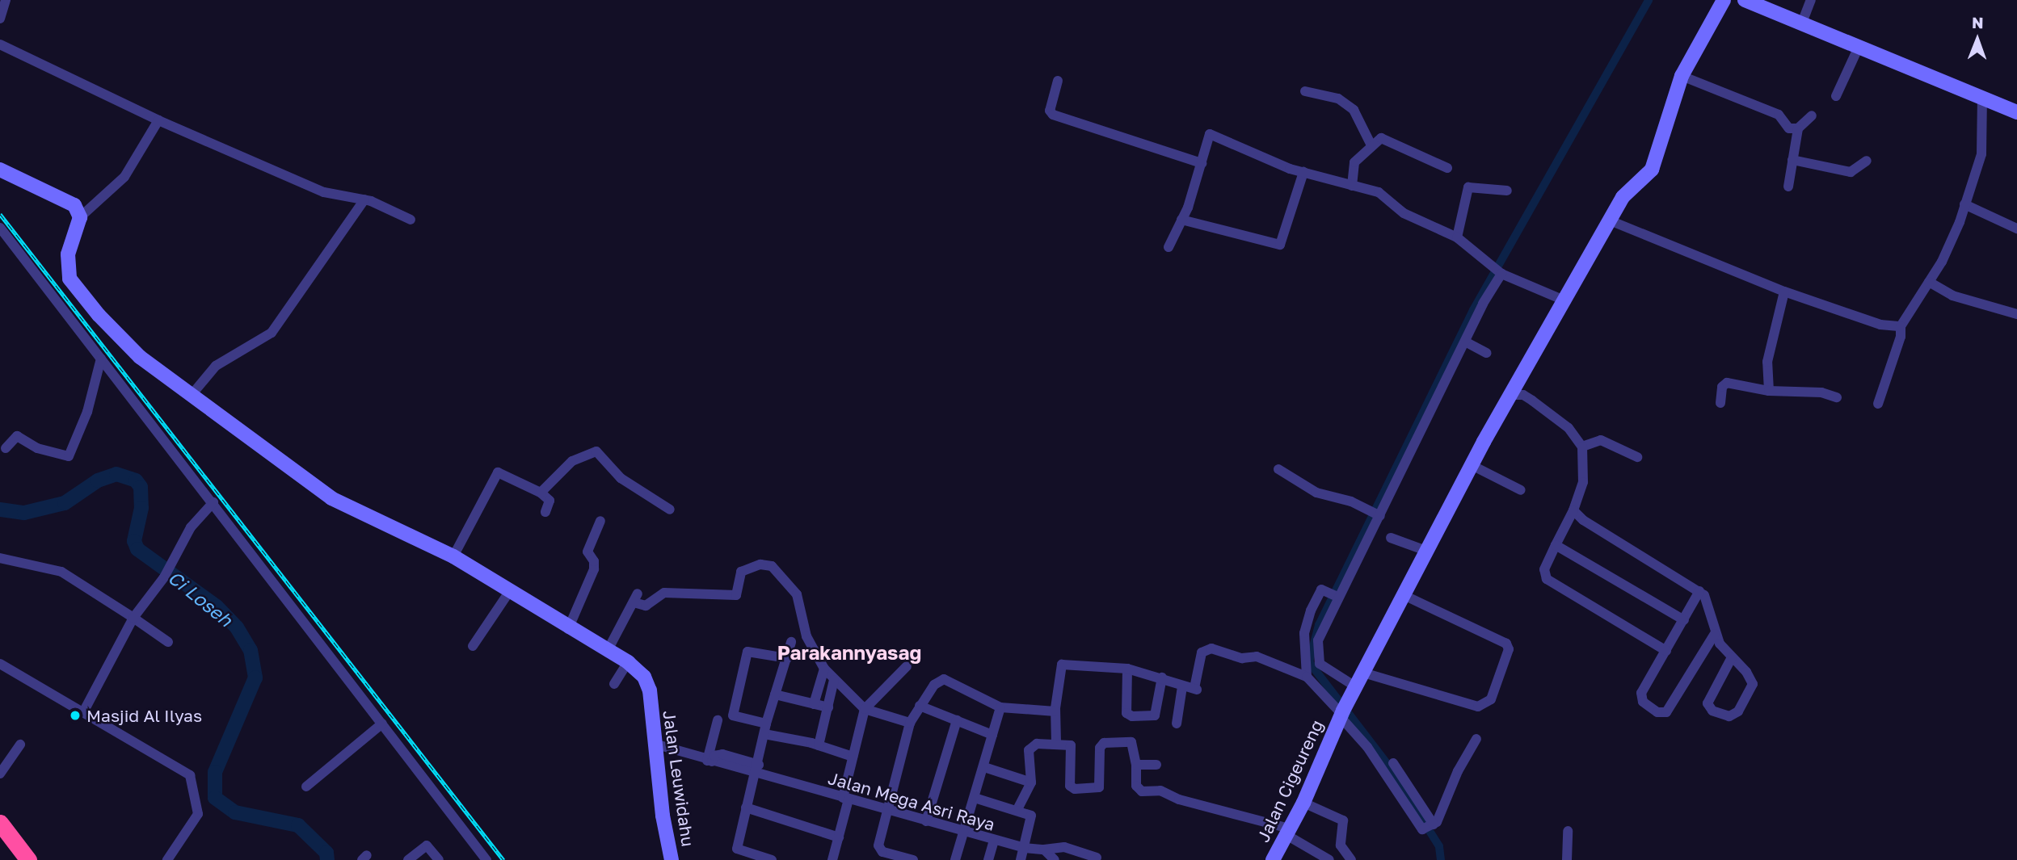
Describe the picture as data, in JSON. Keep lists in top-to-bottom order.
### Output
{
  "streets": {
    "street": ["Jalan Leuwidahu", "Jalan Cigeureng", "Jalan Mega Asri Raya"]
  },
  "crossings": [
    ["Jalan Leuwidahu", "Jalan Mega Asri Raya"]
  ],
  "districts": ["Parakannyasag"],
  "water": ["Ci Loseh"],
  "places": ["Masjid Al Ilyas"],
  "north": "top"
}
